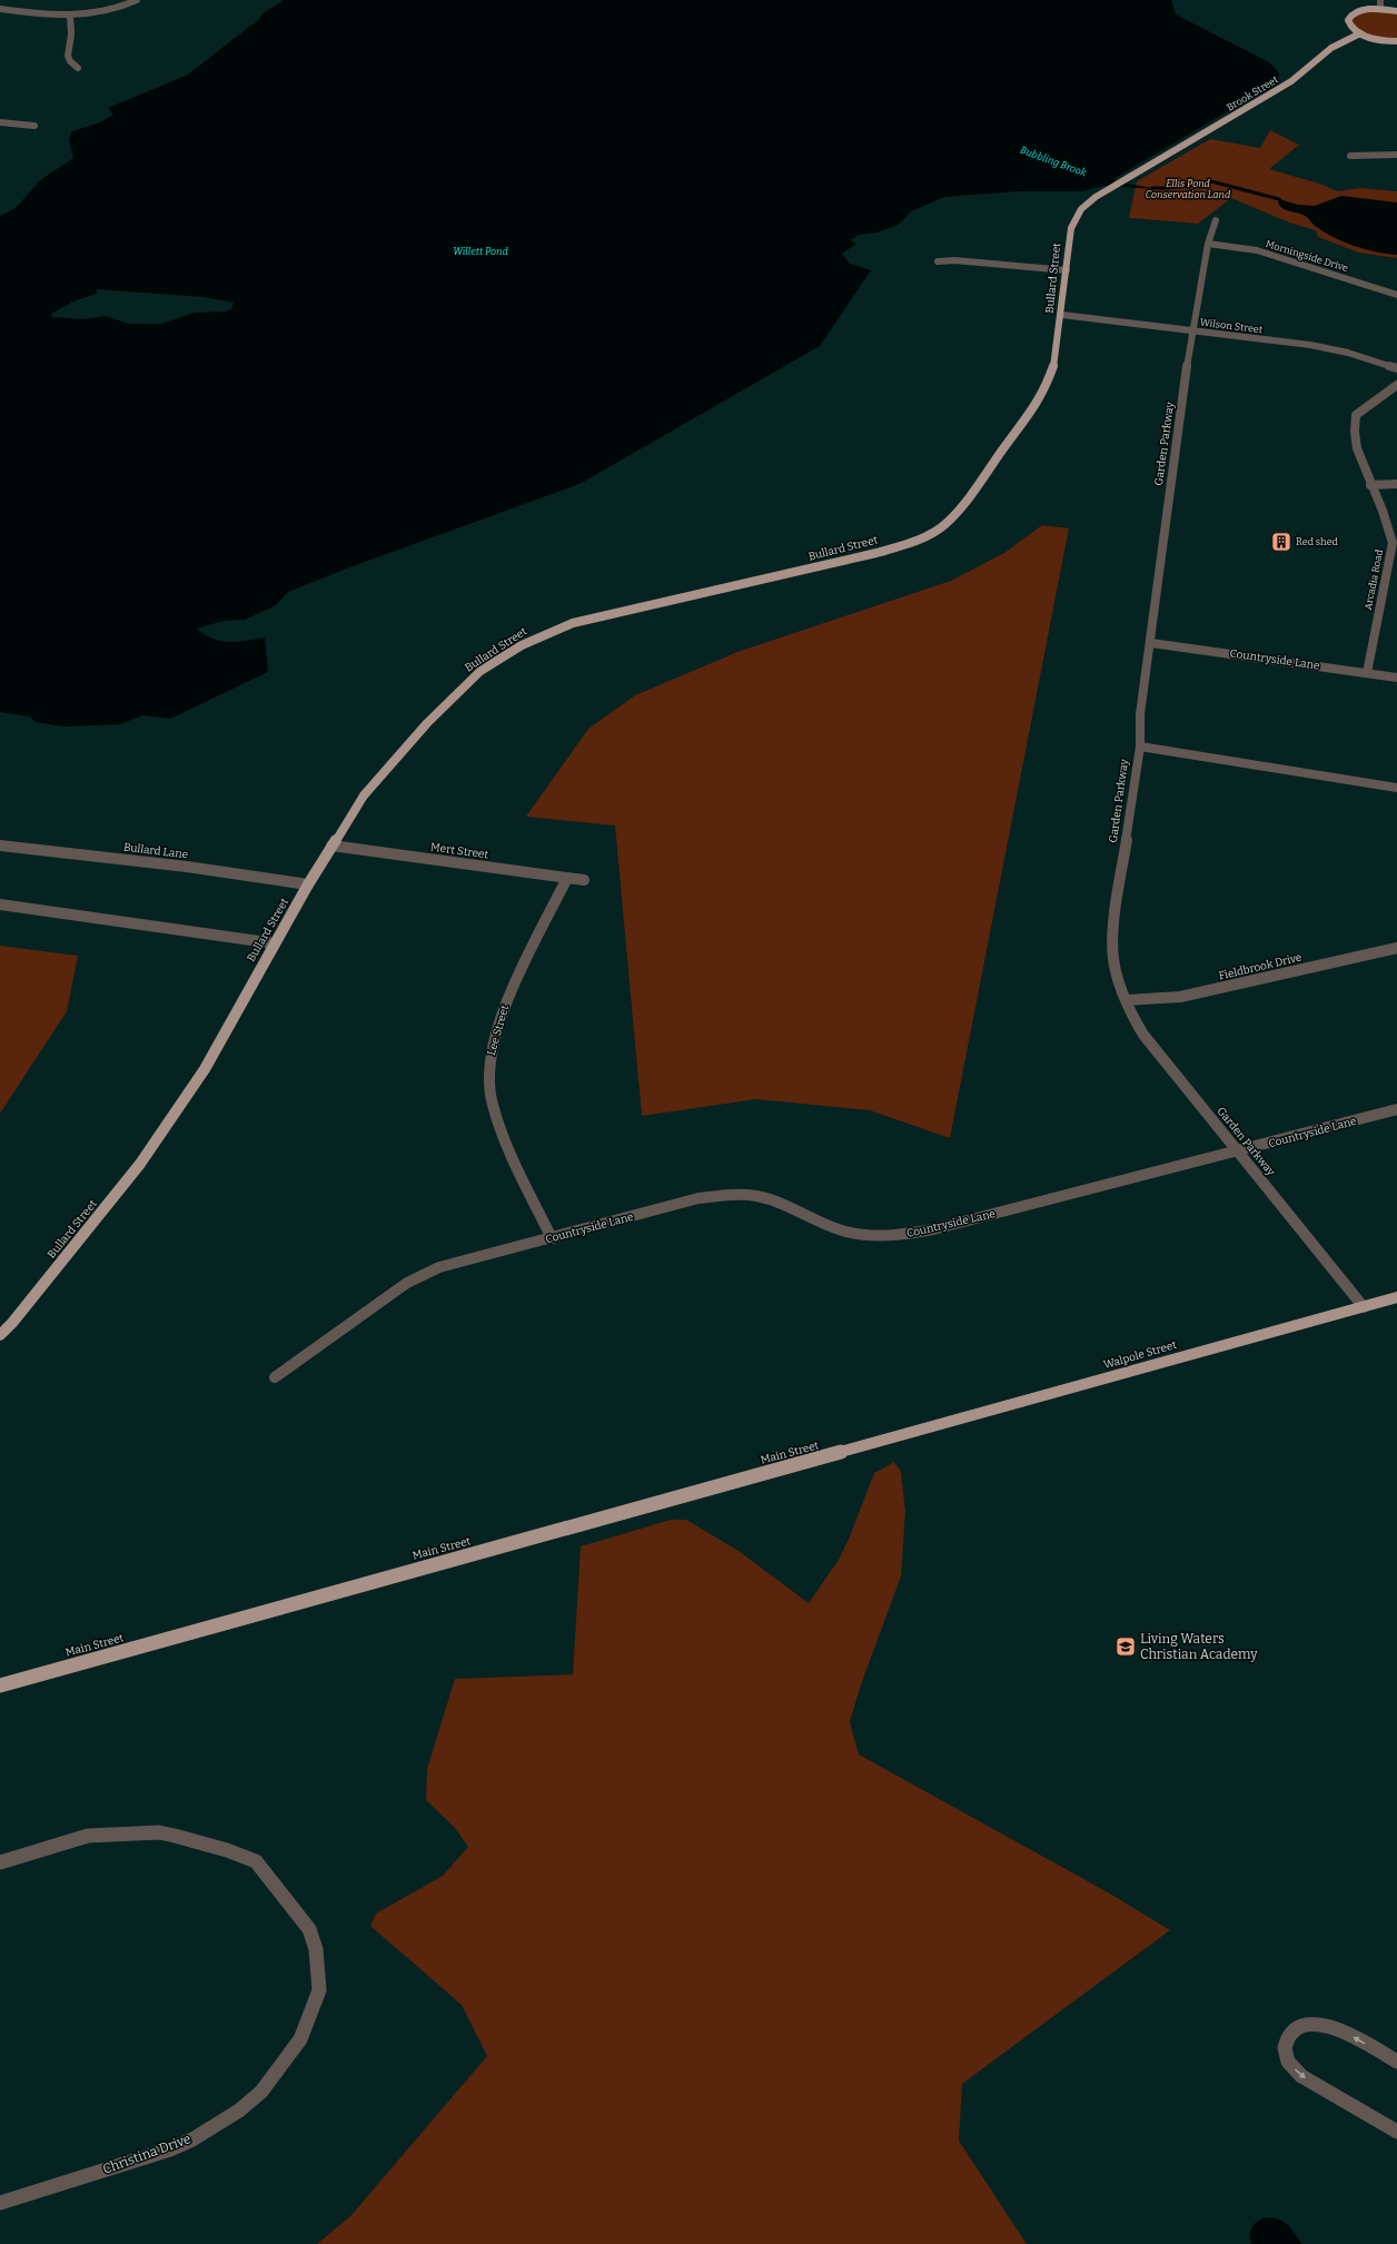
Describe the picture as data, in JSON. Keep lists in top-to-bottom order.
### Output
{
  "streets": {
    "main road": [
      "Brook Street",
      "Bullard Street",
      "Walpole Street",
      "Main Street"
    ],
    "street": [
      "Morningside Drive",
      "Wilson Street",
      "Garden Parkway",
      "Arcadia Road",
      "Countryside Lane",
      "Bullard Lane",
      "Mert Street",
      "Fieldbrook Drive",
      "Lee Street",
      "Christina Drive"
    ]
  },
  "crossings": [
    ["Brook Street", "Bullard Street"],
    ["Morningside Drive", "Garden Parkway"],
    ["Bullard Street", "Wilson Street"],
    ["Bullard Street", "Bullard Lane"],
    ["Bullard Street", "Mert Street"],
    ["Wilson Street", "Garden Parkway"],
    ["Garden Parkway", "Countryside Lane"],
    ["Garden Parkway", "Fieldbrook Drive"],
    ["Garden Parkway", "Walpole Street"],
    ["Arcadia Road", "Countryside Lane"],
    ["Countryside Lane", "Lee Street"],
    ["Mert Street", "Lee Street"],
    ["Walpole Street", "Main Street"]
  ],
  "water": ["Bubbling Brook", "Willett Pond"],
  "parks": ["Ellis Pond Conservation Land"],
  "places": {
    "building": ["Red shed"],
    "school or university": ["Living Waters Christian Academy"]
  }
}
